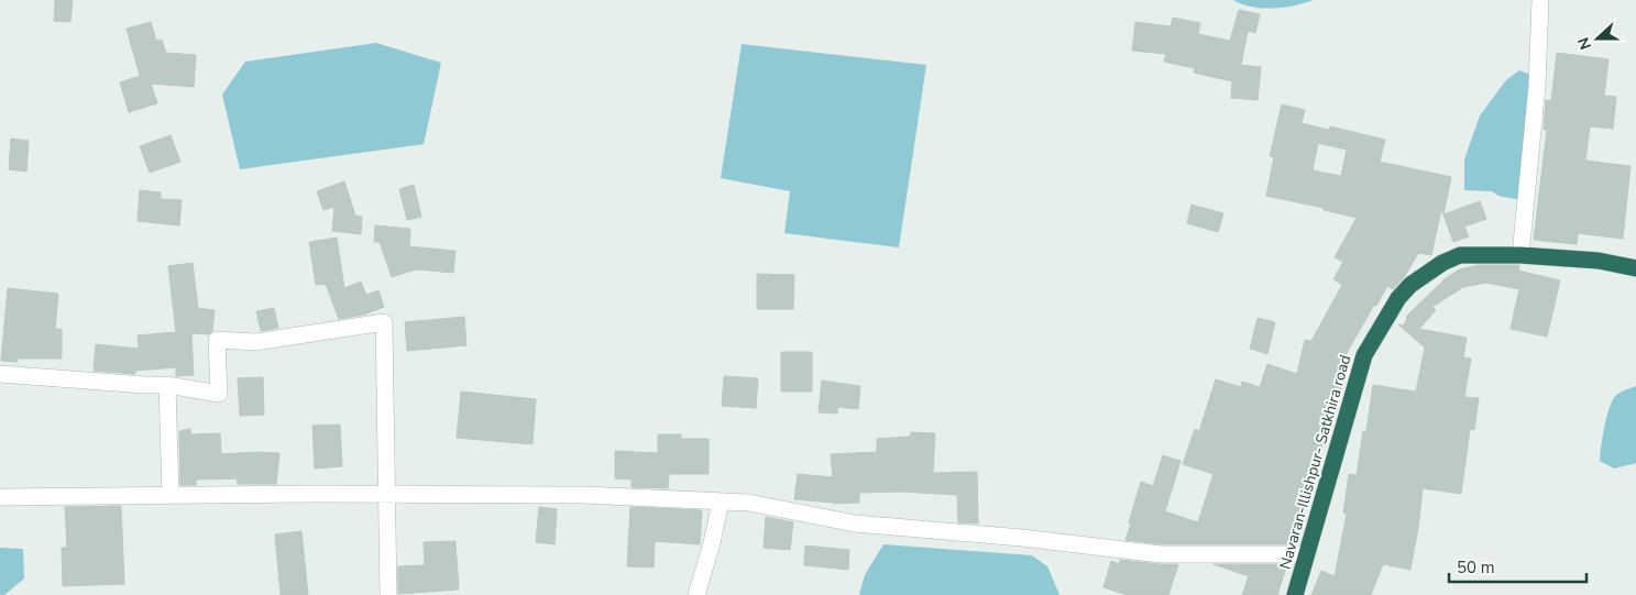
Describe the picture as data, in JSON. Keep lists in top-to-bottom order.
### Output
{
  "streets": {
    "highway": ["Navaran-Illishpur- Satkhira road"]
  },
  "scale_bar": "50 m",
  "north": "left"
}
